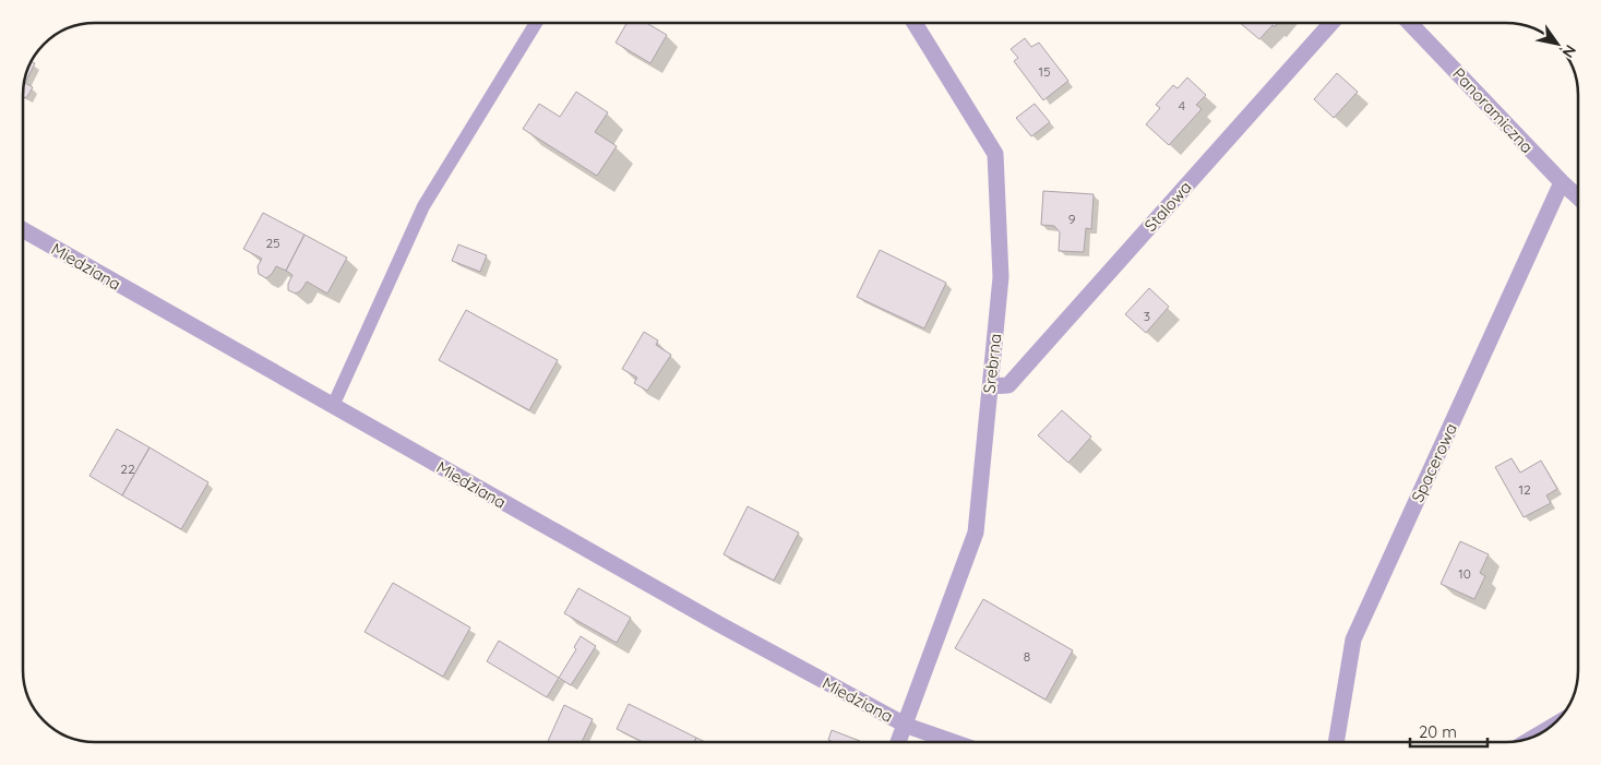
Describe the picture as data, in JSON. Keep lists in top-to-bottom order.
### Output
{
  "streets": {
    "street": [
      "Panoramiczna",
      "Stalowa",
      "Miedziana",
      "Srebrna",
      "Spacerowa"
    ]
  },
  "crossings": [
    ["Panoramiczna", "Spacerowa"],
    ["Stalowa", "Srebrna"],
    ["Miedziana", "Srebrna"]
  ],
  "house_numbers": [
    "15",
    "4",
    "9",
    "25",
    "3",
    "22",
    "12",
    "10",
    "8"
  ],
  "scale_bar": "20 m",
  "north": "bottom right"
}
